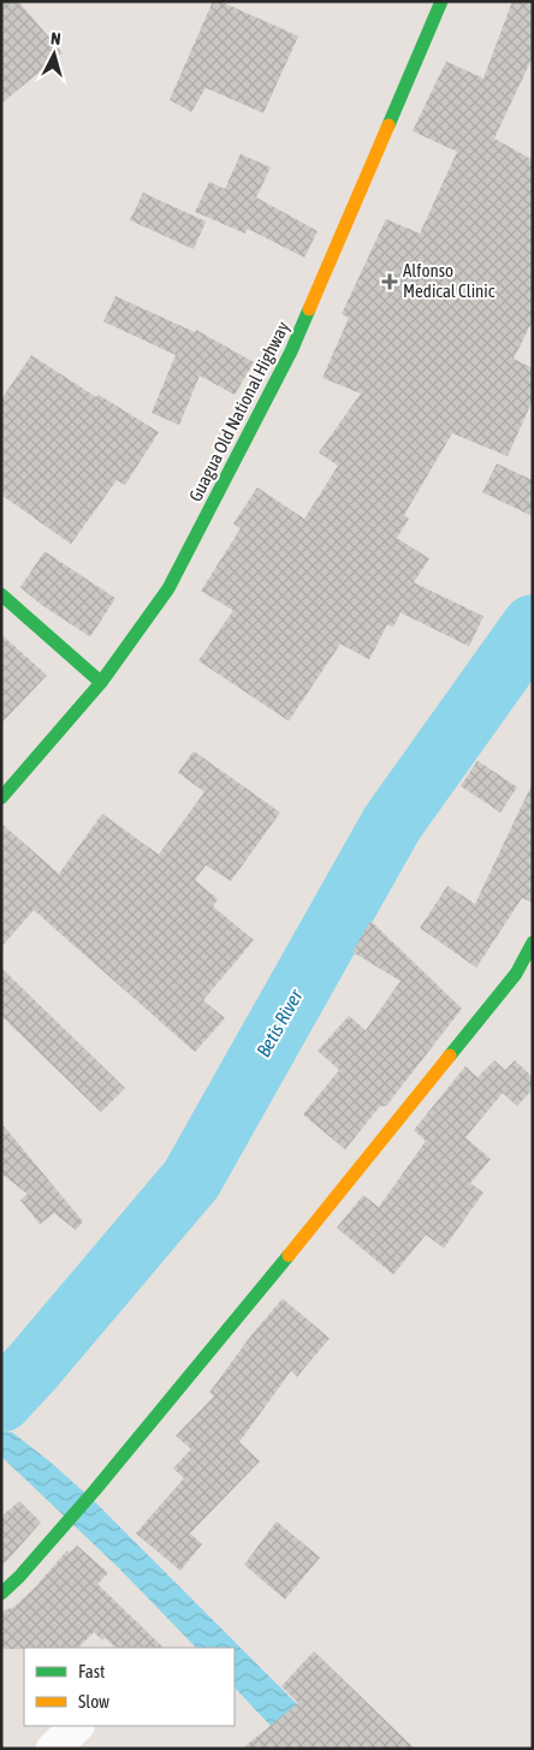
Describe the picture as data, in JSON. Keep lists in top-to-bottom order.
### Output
{
  "streets": {
    "street": ["Guagua Old National Highway"]
  },
  "water": ["Betis River"],
  "places": {
    "health": ["Alfonso Medical Clinic"]
  },
  "legend": ["Fast", "Slow"],
  "north": "top"
}
